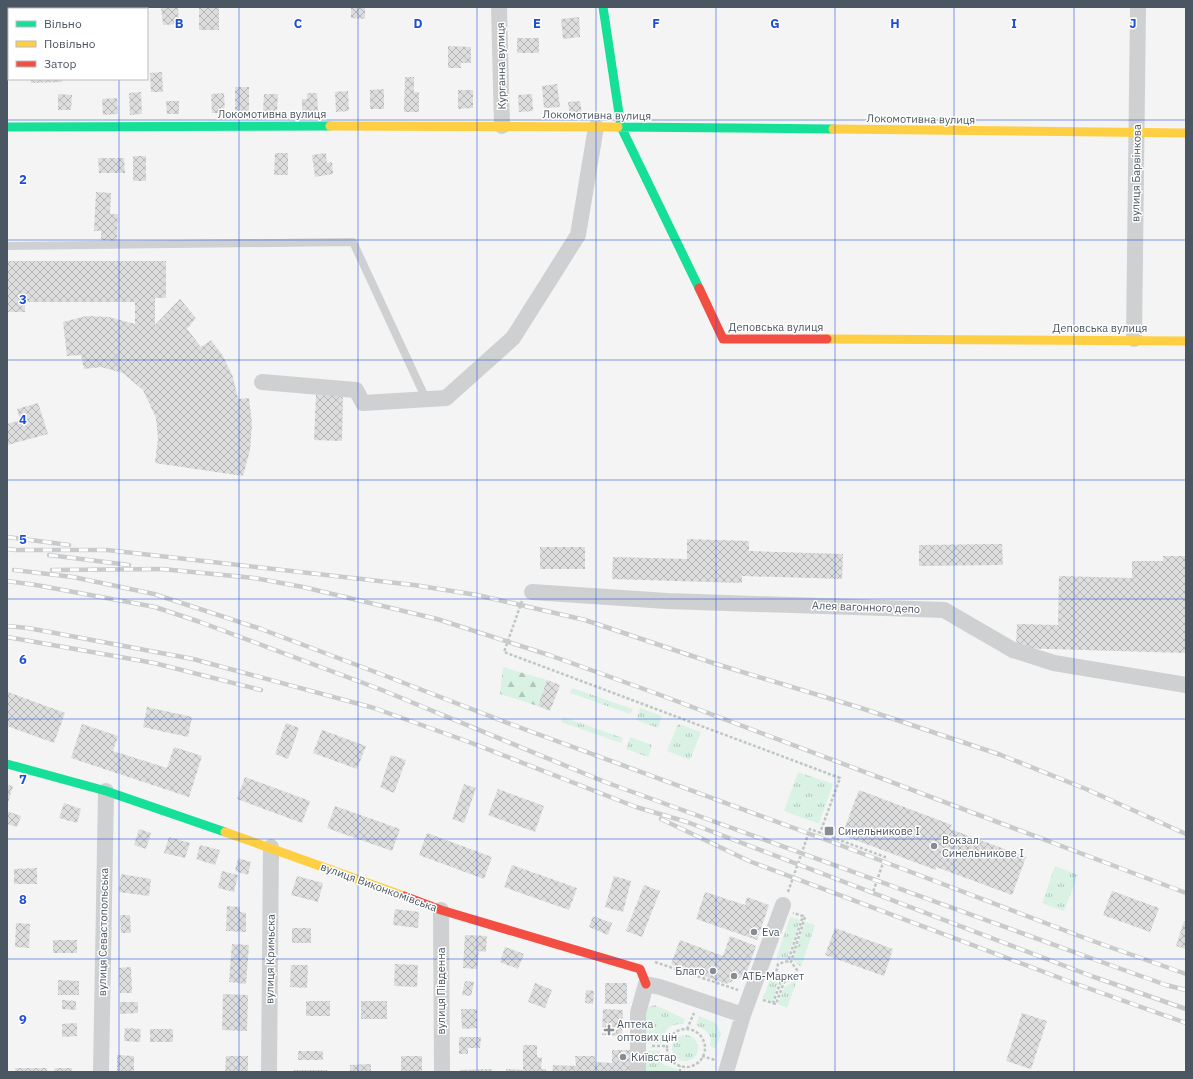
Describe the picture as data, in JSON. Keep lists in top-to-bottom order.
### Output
{
  "streets": {
    "street": [
      "Курганна вулиця",
      "Локомотивна вулиця",
      "вулиця Барвінкова",
      "Деповська вулиця",
      "Алея вагонного депо",
      "вулиця Виконкомівська",
      "вулиця Севастопольська",
      "вулиця Кримьска",
      "вулиця Південна"
    ]
  },
  "crossings": [
    ["Курганна вулиця", "Локомотивна вулиця"],
    ["Локомотивна вулиця", "вулиця Барвінкова"],
    ["Локомотивна вулиця", "Деповська вулиця"],
    ["вулиця Барвінкова", "Деповська вулиця"],
    ["вулиця Виконкомівська", "вулиця Севастопольська"],
    ["вулиця Виконкомівська", "вулиця Кримьска"],
    ["вулиця Виконкомівська", "вулиця Південна"]
  ],
  "places": {
    "transit": ["Синельникове І"],
    "other": [
      "Вокзал Синельникове І",
      "Eva",
      "Благо",
      "АТБ-Маркет",
      "Київстар"
    ],
    "health": ["Аптека оптових цін"]
  },
  "legend": ["Вільно", "Повільно", "Затор"],
  "grid": {
    "columns": [
      "B",
      "C",
      "D",
      "E",
      "F",
      "G",
      "H",
      "I",
      "J"
    ],
    "rows": [
      "2",
      "3",
      "4",
      "5",
      "6",
      "7",
      "8",
      "9"
    ]
  }
}
